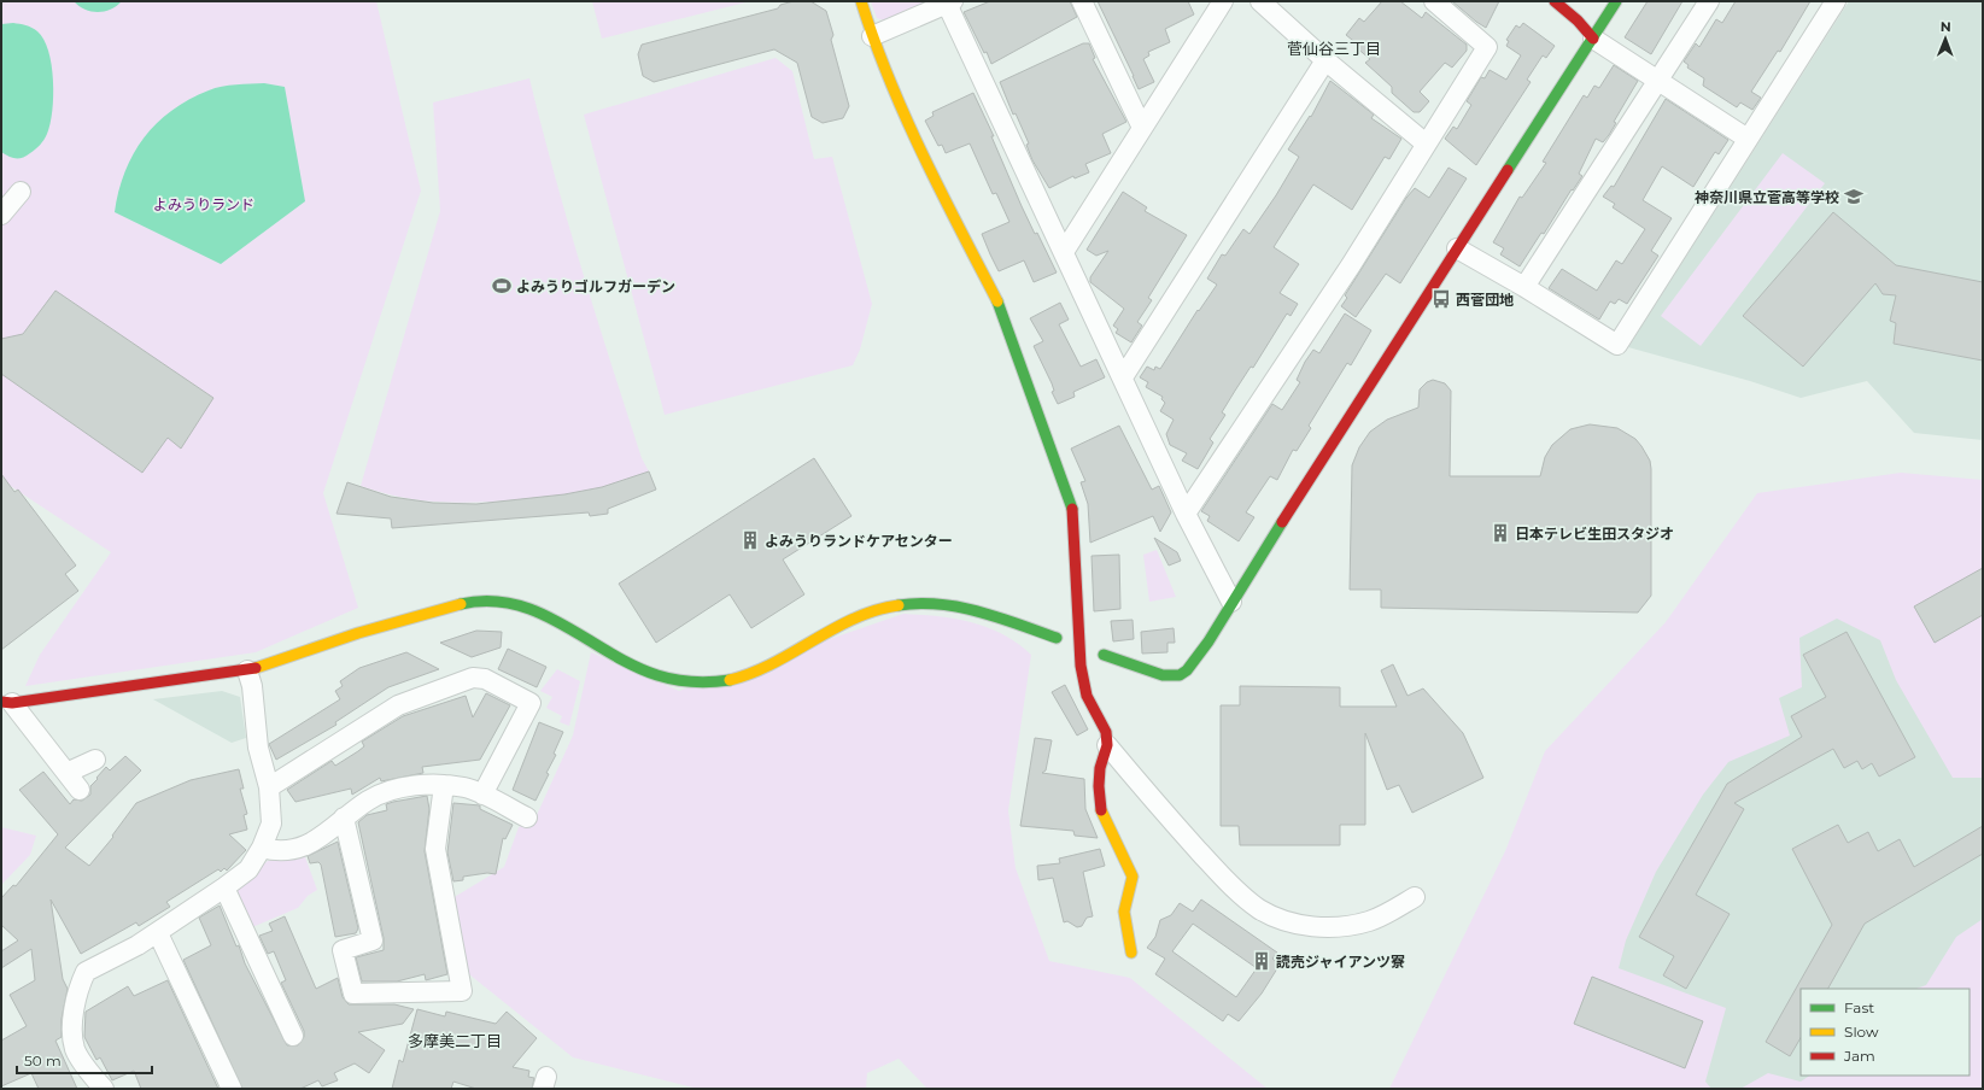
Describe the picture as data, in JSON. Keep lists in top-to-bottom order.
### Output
{
  "districts": ["菅仙谷三丁目", "多摩美二丁目"],
  "parks": ["よみうりランド"],
  "places": {
    "school or university": ["神奈川県立菅高等学校"],
    "sports": ["よみうりゴルフガーデン"],
    "bus stop": ["西菅団地"],
    "building": ["日本テレビ生田スタジオ", "よみうりランドケアセンター", "読売ジャイアンツ寮"]
  },
  "legend": ["Fast", "Slow", "Jam"],
  "scale_bar": "50 m",
  "north": "top"
}
